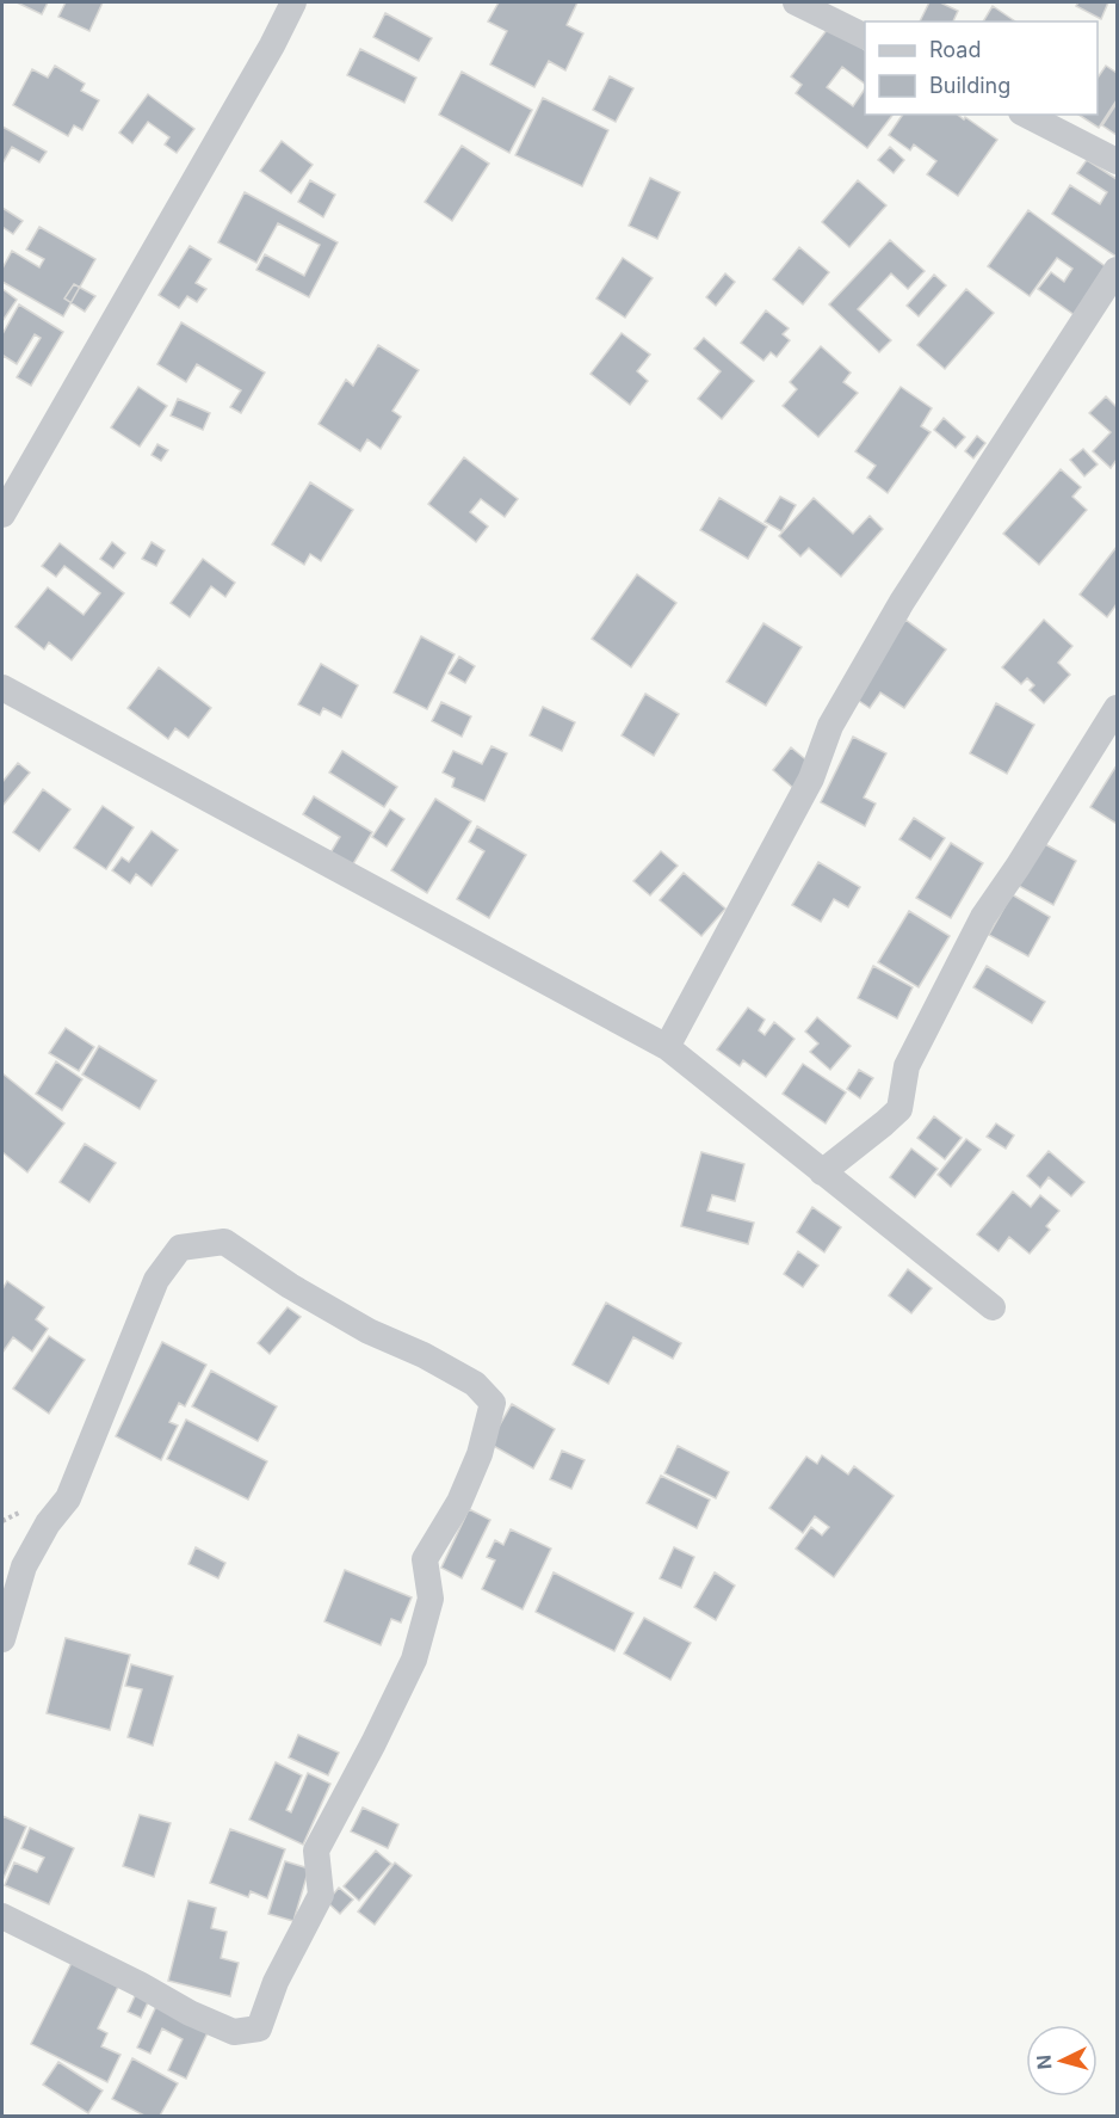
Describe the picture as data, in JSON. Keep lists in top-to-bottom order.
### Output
{
  "legend": ["Road", "Building"],
  "north": "left"
}
